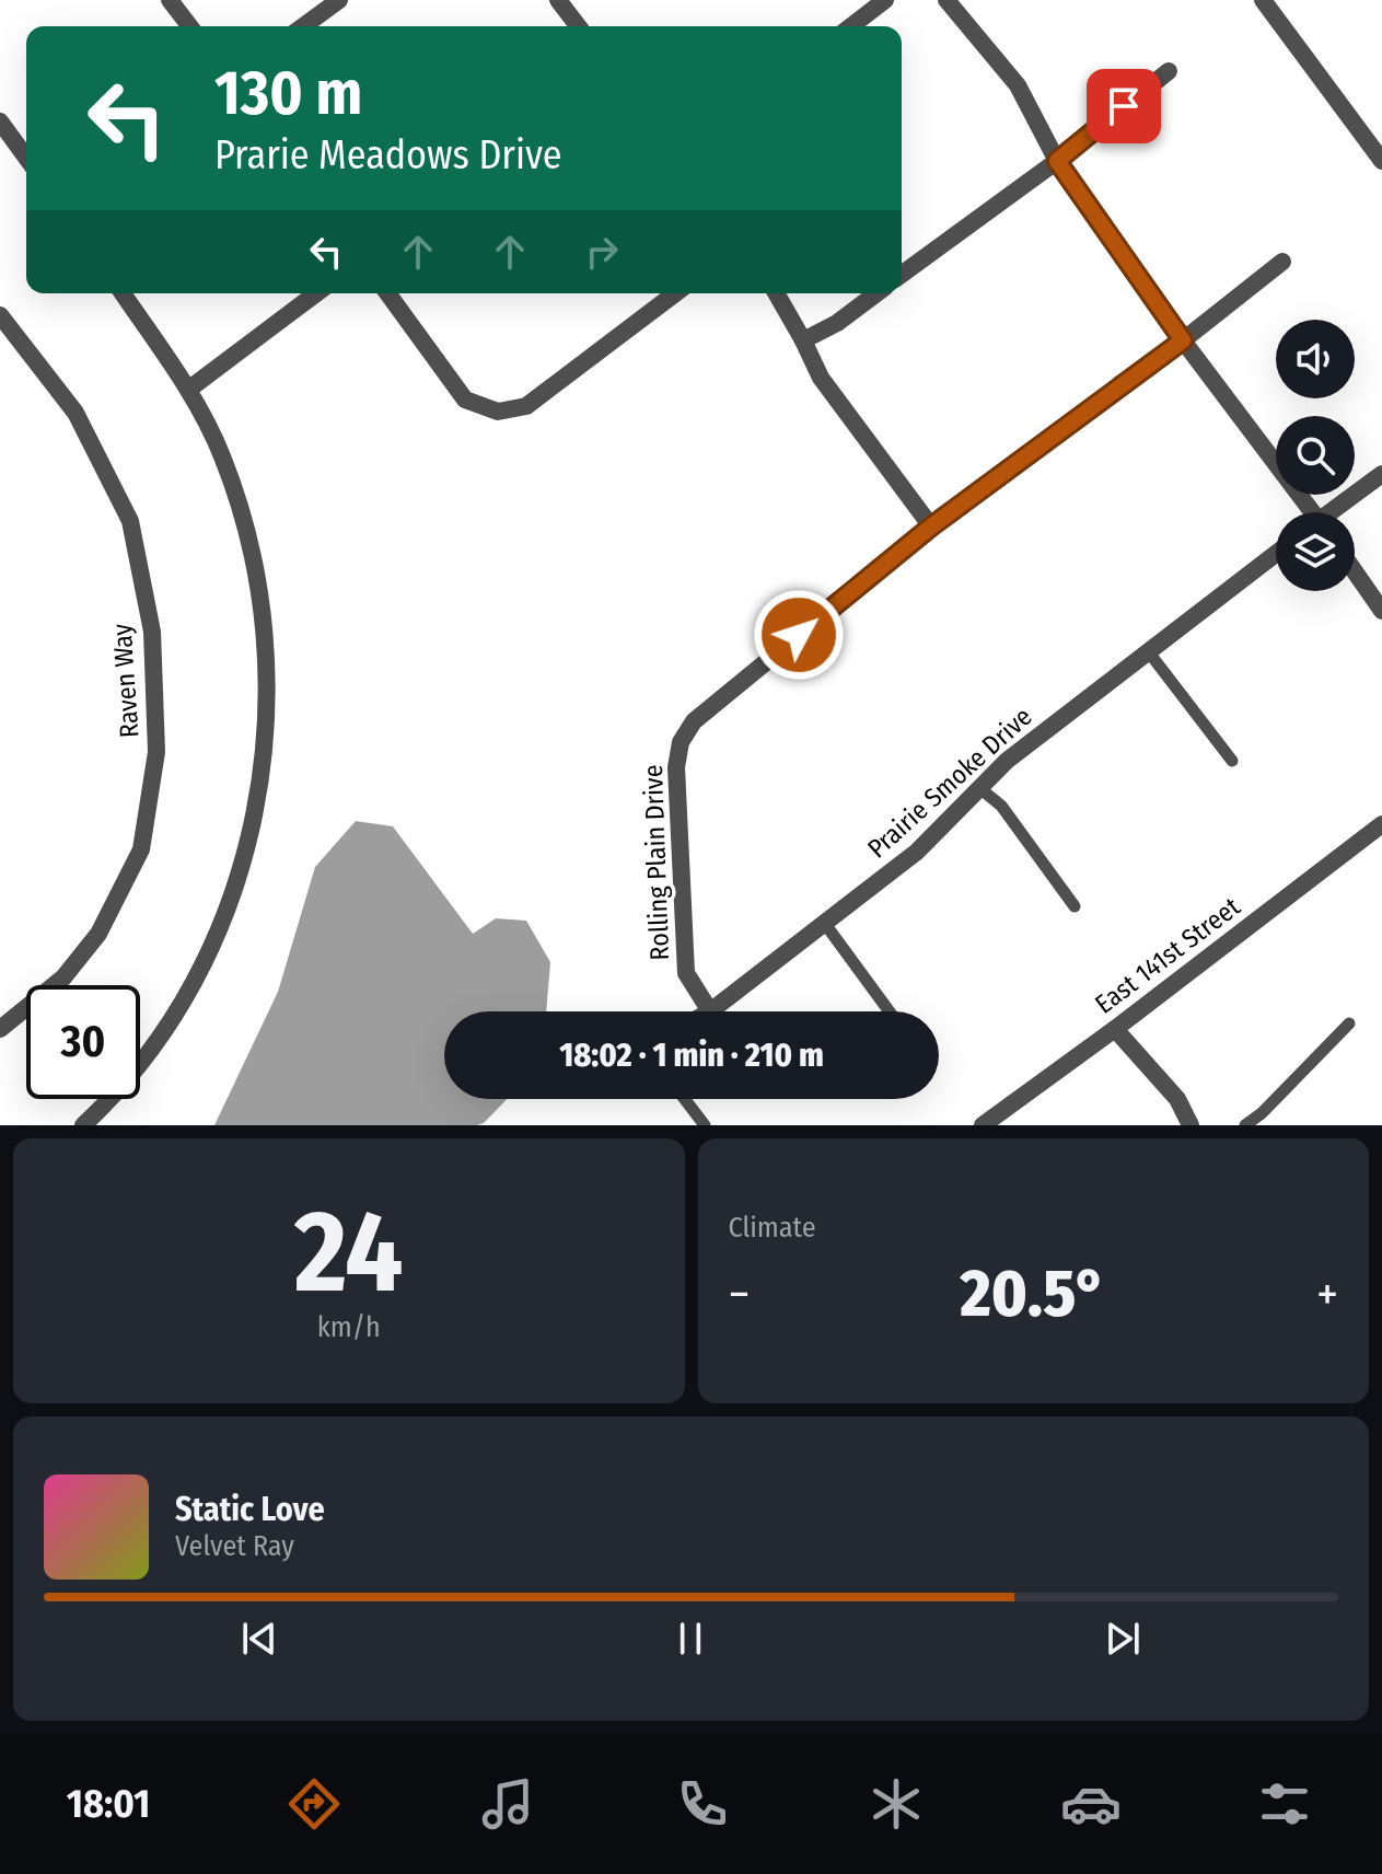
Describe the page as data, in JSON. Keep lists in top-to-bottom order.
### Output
{
  "streets": {
    "street": [
      "Raven Way",
      "Prairie Smoke Drive",
      "Rolling Plain Drive",
      "East 141st Street"
    ]
  },
  "crossings": [
    ["Prairie Smoke Drive", "Rolling Plain Drive"]
  ],
  "page": {
    "turn": ["130 m", "Prarie Meadows Drive"],
    "limit": "30",
    "trip": "18:02 · 1 min · 210 m",
    "tile": [
      ["24", "km/h"],
      "Climate"
    ],
    "heat": ["−", "20.5°", "+"],
    "song": ["Static Love", "Velvet Ray"],
    "tabs": "18:01"
  }
}
